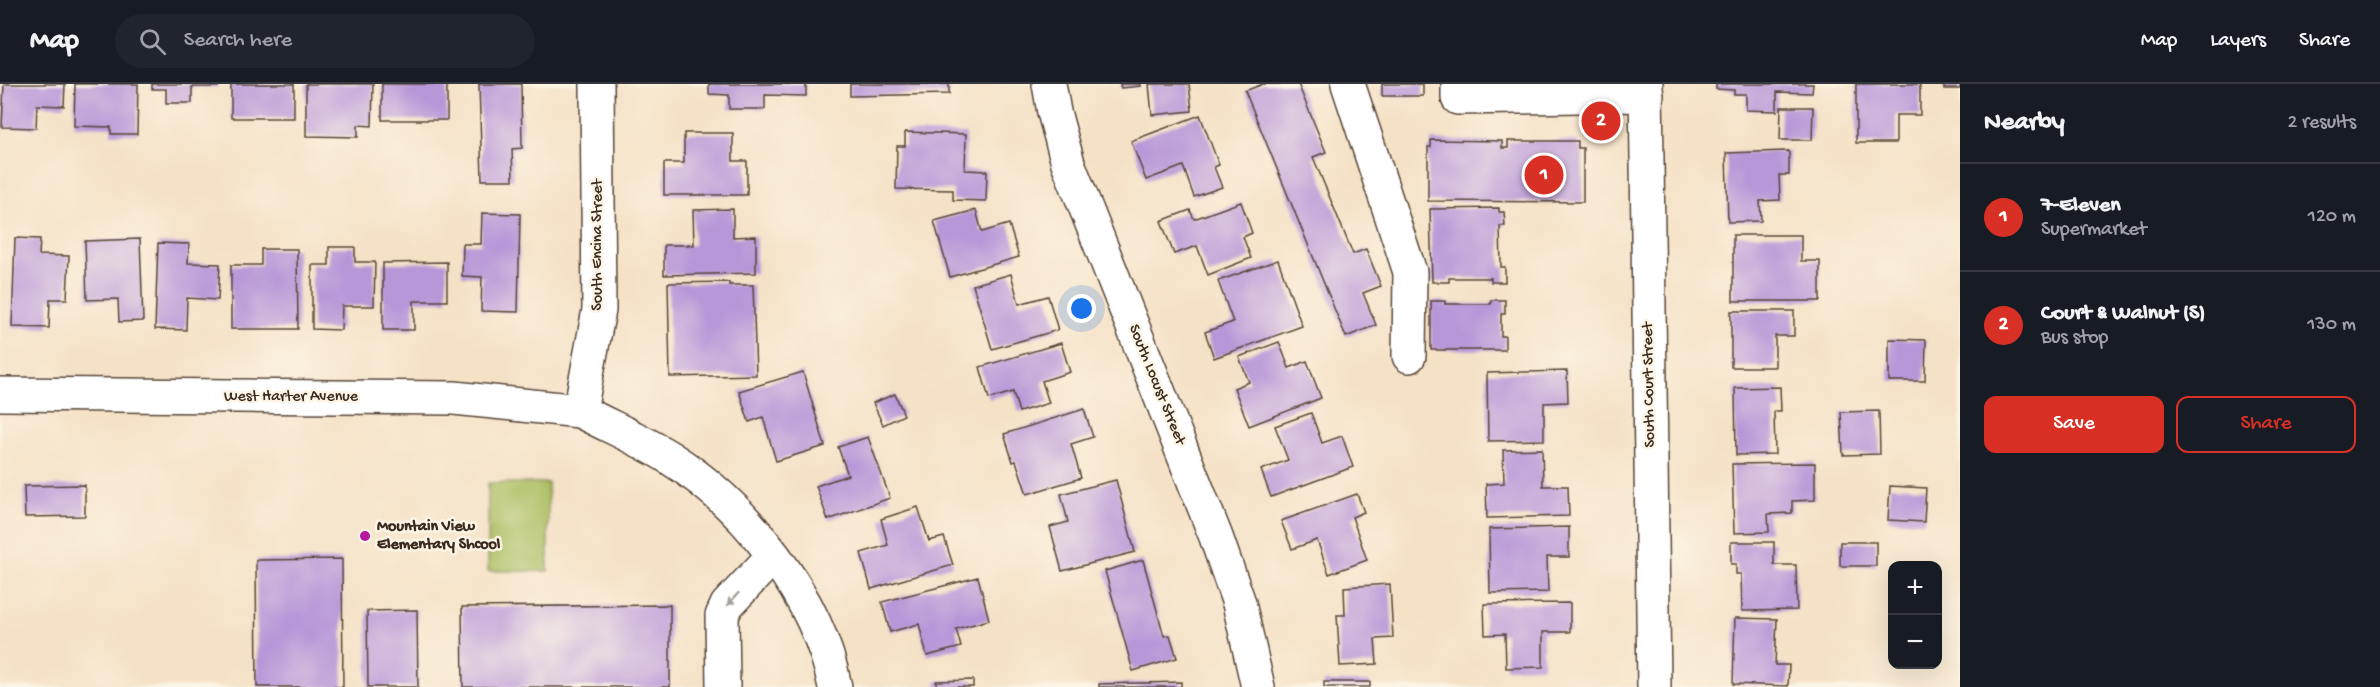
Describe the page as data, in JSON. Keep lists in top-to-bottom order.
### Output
{
  "streets": {
    "street": [
      "South Encina Street",
      "South Locust Street",
      "South Court Street",
      "West Harter Avenue"
    ]
  },
  "crossings": [
    ["South Encina Street", "West Harter Avenue"]
  ],
  "places": ["Mountain View Elementary Shcool"],
  "page": {
    "header": "Map",
    "search": "Search here",
    "nav": ["Map", "Layers", "Share"],
    "heading": ["Nearby", "2 results"],
    "pins": ["2", "1"],
    "list": [
      {
        "mark": "1",
        "name": "7-Eleven",
        "note": "Supermarket",
        "value": "120 m"
      },
      {
        "mark": "2",
        "name": "Court & Walnut (S)",
        "note": "Bus stop",
        "value": "130 m"
      }
    ],
    "buttons": ["Save", "Share"],
    "map_buttons": ["+", "−"]
  }
}
